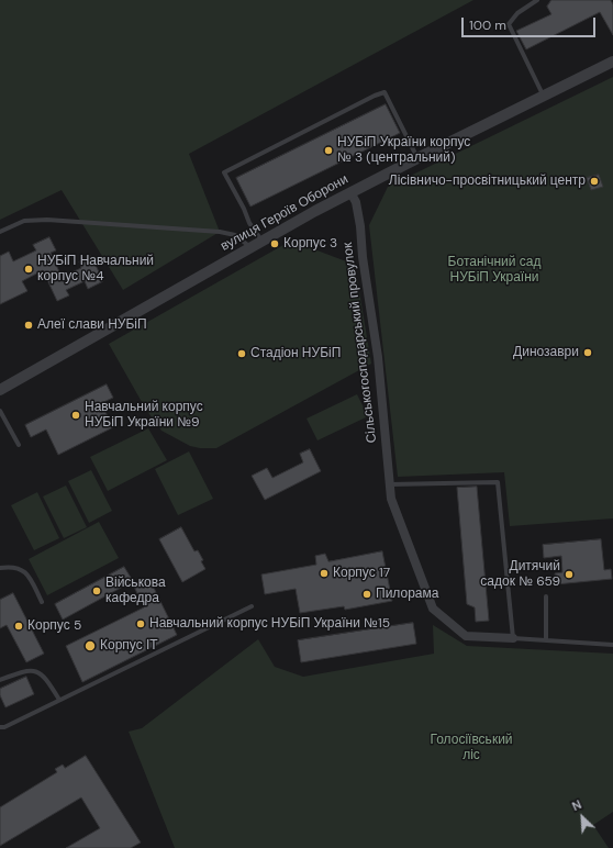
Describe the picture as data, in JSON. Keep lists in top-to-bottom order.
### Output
{
  "streets": {
    "street": ["вулиця Героїв Оборони", "Сільськогосподарський провулок"]
  },
  "crossings": [
    ["вулиця Героїв Оборони", "Сільськогосподарський провулок"]
  ],
  "parks": ["Ботанічний сад НУБіП України", "Голосіївський ліс"],
  "places": [
    "НУБіП України корпус № 3 (центральний)",
    "Лісівничо-просвітницький центр",
    "Корпус 3",
    "НУБіП Навчальний корпус №4",
    "Алеї слави НУБіП",
    "Динозаври",
    "Стадіон НУБіП",
    "Навчальний корпус НУБіП України №9",
    "Корпус 17",
    "Дитячий садок № 659",
    "Військова кафедра",
    "Пилорама",
    "Навчальний корпус НУБіП України №15",
    "Корпус 5",
    "Корпус ІТ"
  ],
  "scale_bar": "100 m",
  "north": "top left"
}
